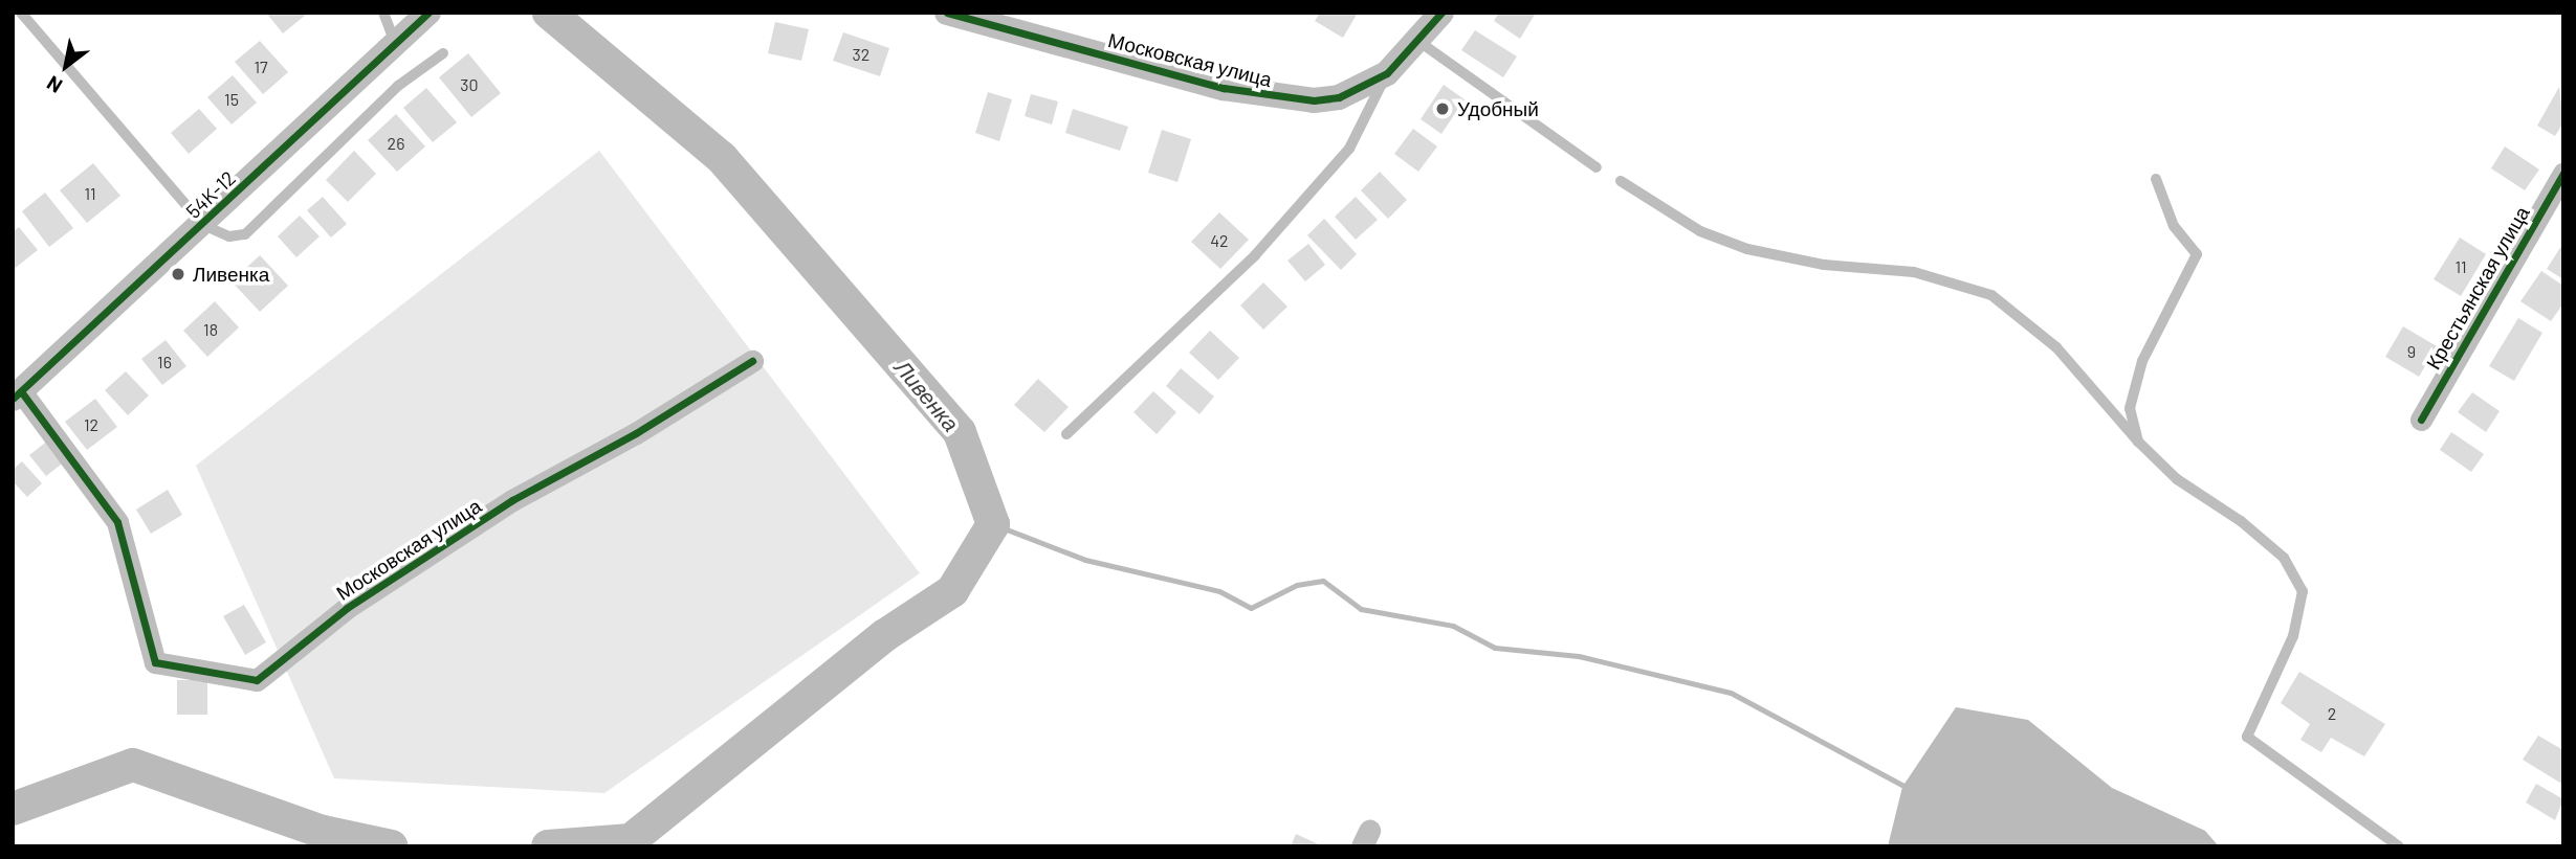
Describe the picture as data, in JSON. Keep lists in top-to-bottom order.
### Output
{
  "streets": {
    "street": ["Московская улица", "54K-12", "Крестьянская улица"]
  },
  "crossings": [
    ["Московская улица", "54K-12"]
  ],
  "water": ["Ливенка"],
  "places": ["Удобный", "Ливенка"],
  "house_numbers": [
    "32",
    "17",
    "30",
    "15",
    "26",
    "11",
    "42",
    "11",
    "18",
    "9",
    "16",
    "12",
    "2"
  ],
  "north": "bottom left"
}
